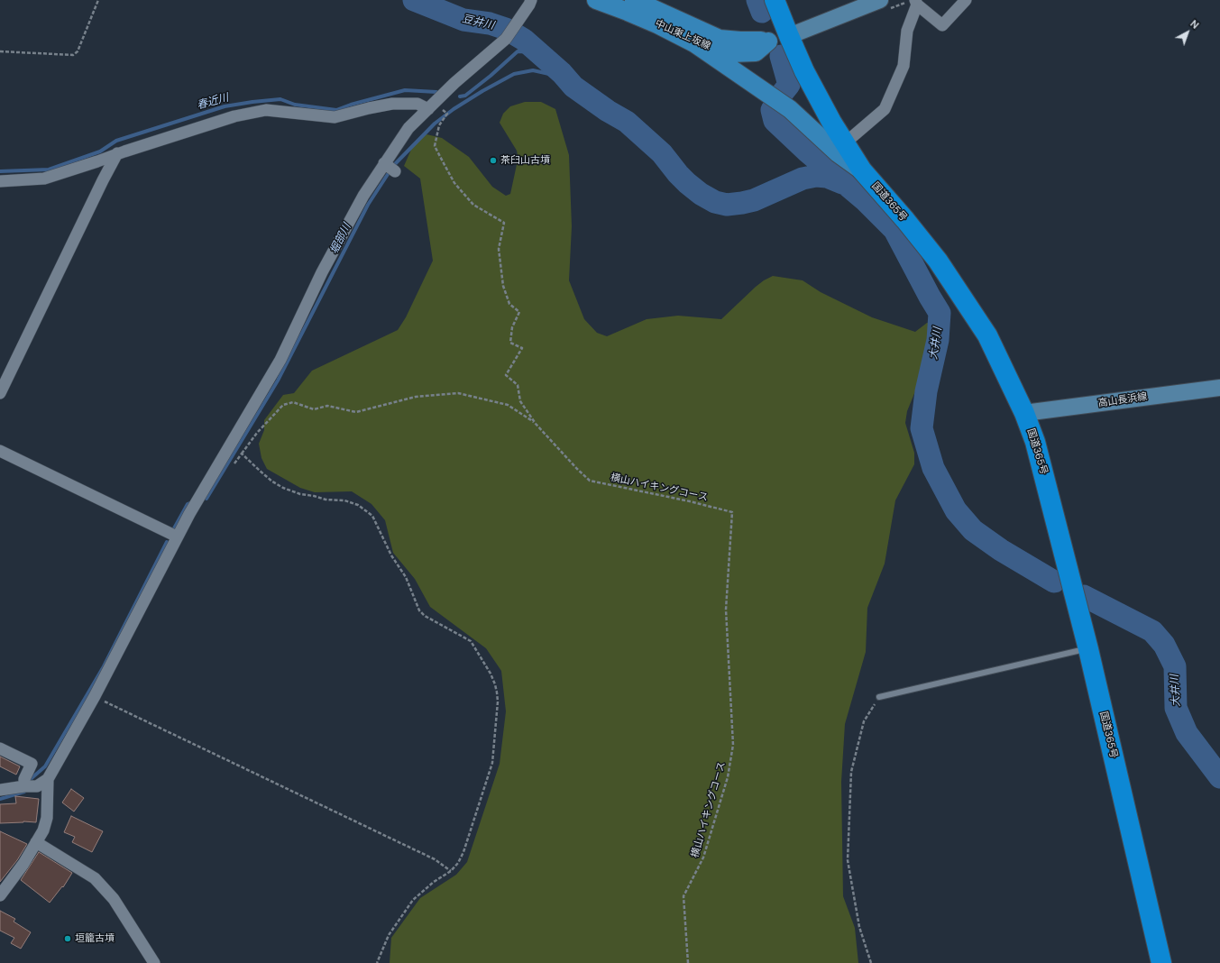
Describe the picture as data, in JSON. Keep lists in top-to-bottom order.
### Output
{
  "streets": {
    "highway": ["国道365号"],
    "main road": ["中山東上坂線", "高山長浜線"],
    "path": ["横山ハイキングコース"]
  },
  "crossings": [
    ["中山東上坂線", "国道365号"],
    ["国道365号", "高山長浜線"]
  ],
  "water": [
    "豆井川",
    "春近川",
    "堀部川",
    "大井川"
  ],
  "places": ["茶臼山古墳", "垣籠古墳"],
  "north": "top right"
}
